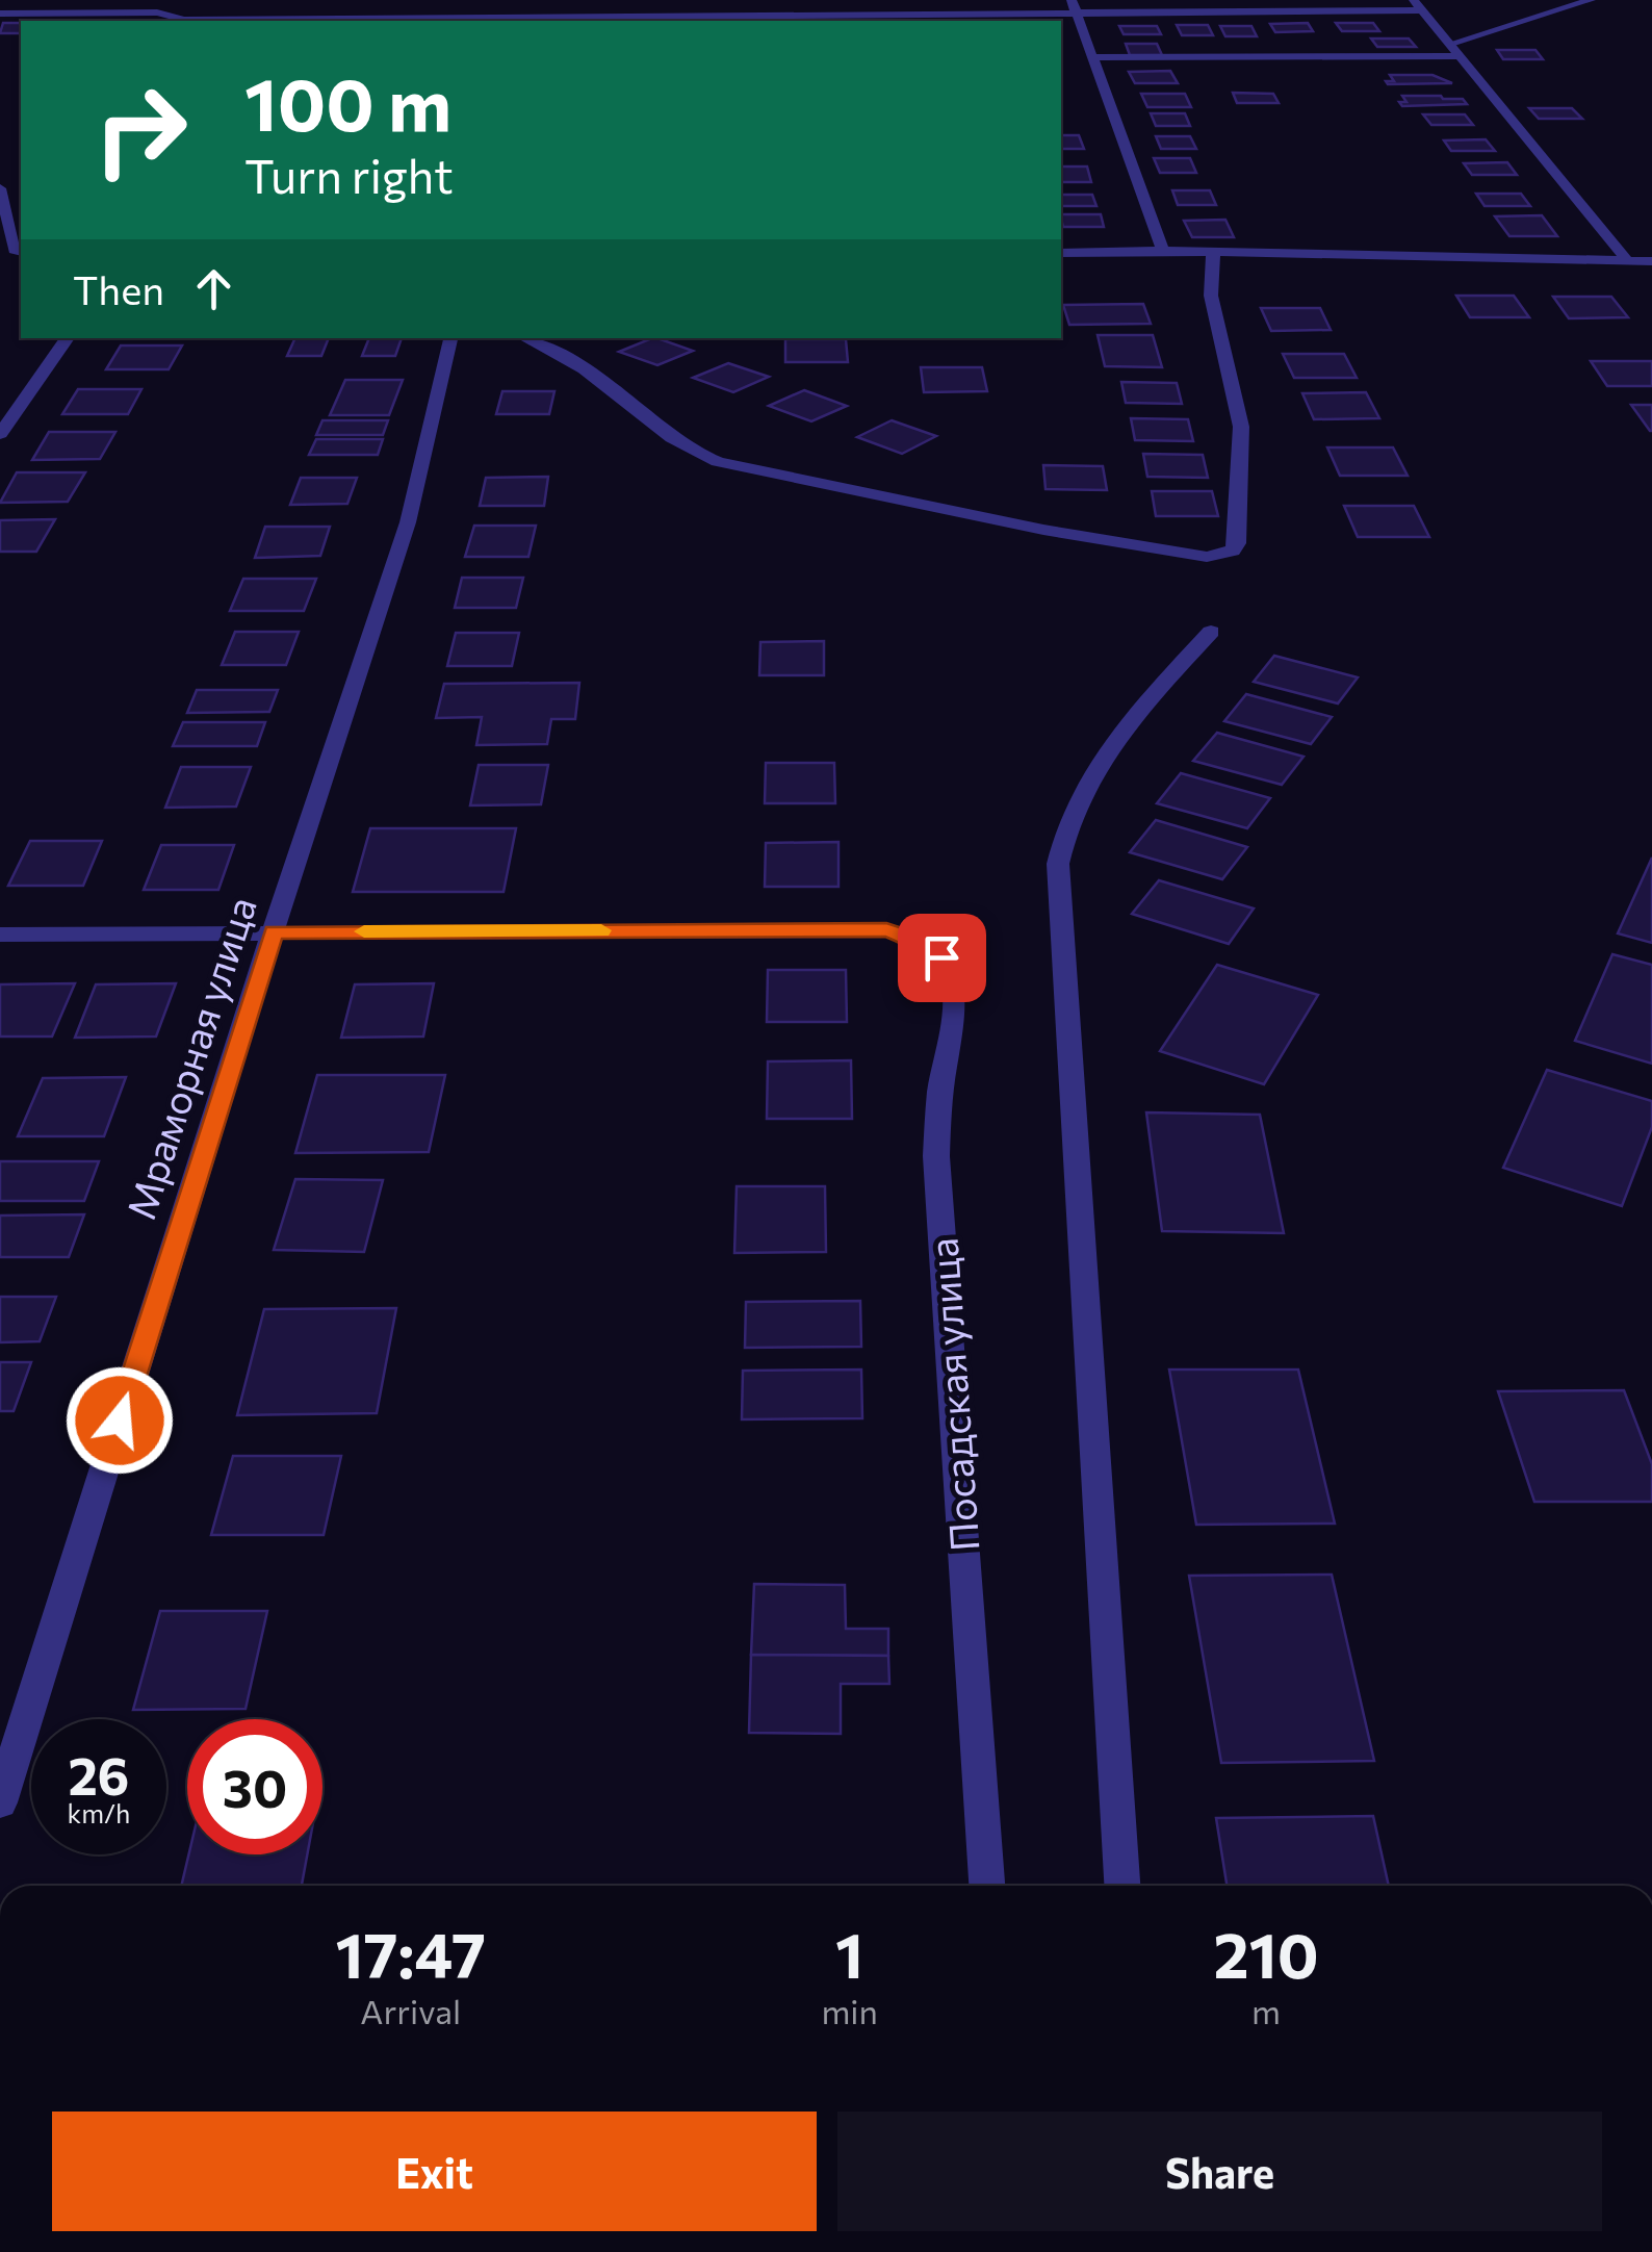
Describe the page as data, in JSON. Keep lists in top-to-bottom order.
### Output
{
  "streets": {
    "street": ["Мраморная улица", "Посадская улица"]
  },
  "crossings": [
    ["Мраморная улица", "Посадская улица"]
  ],
  "page": {
    "turn": ["100 m", "Turn right"],
    "then": "Then",
    "speed": "26 km/h",
    "limit": "30",
    "eta": [
      "17:47",
      "Arrival",
      "1",
      "min",
      "210",
      "m"
    ],
    "buttons": ["Exit", "Share"]
  }
}
